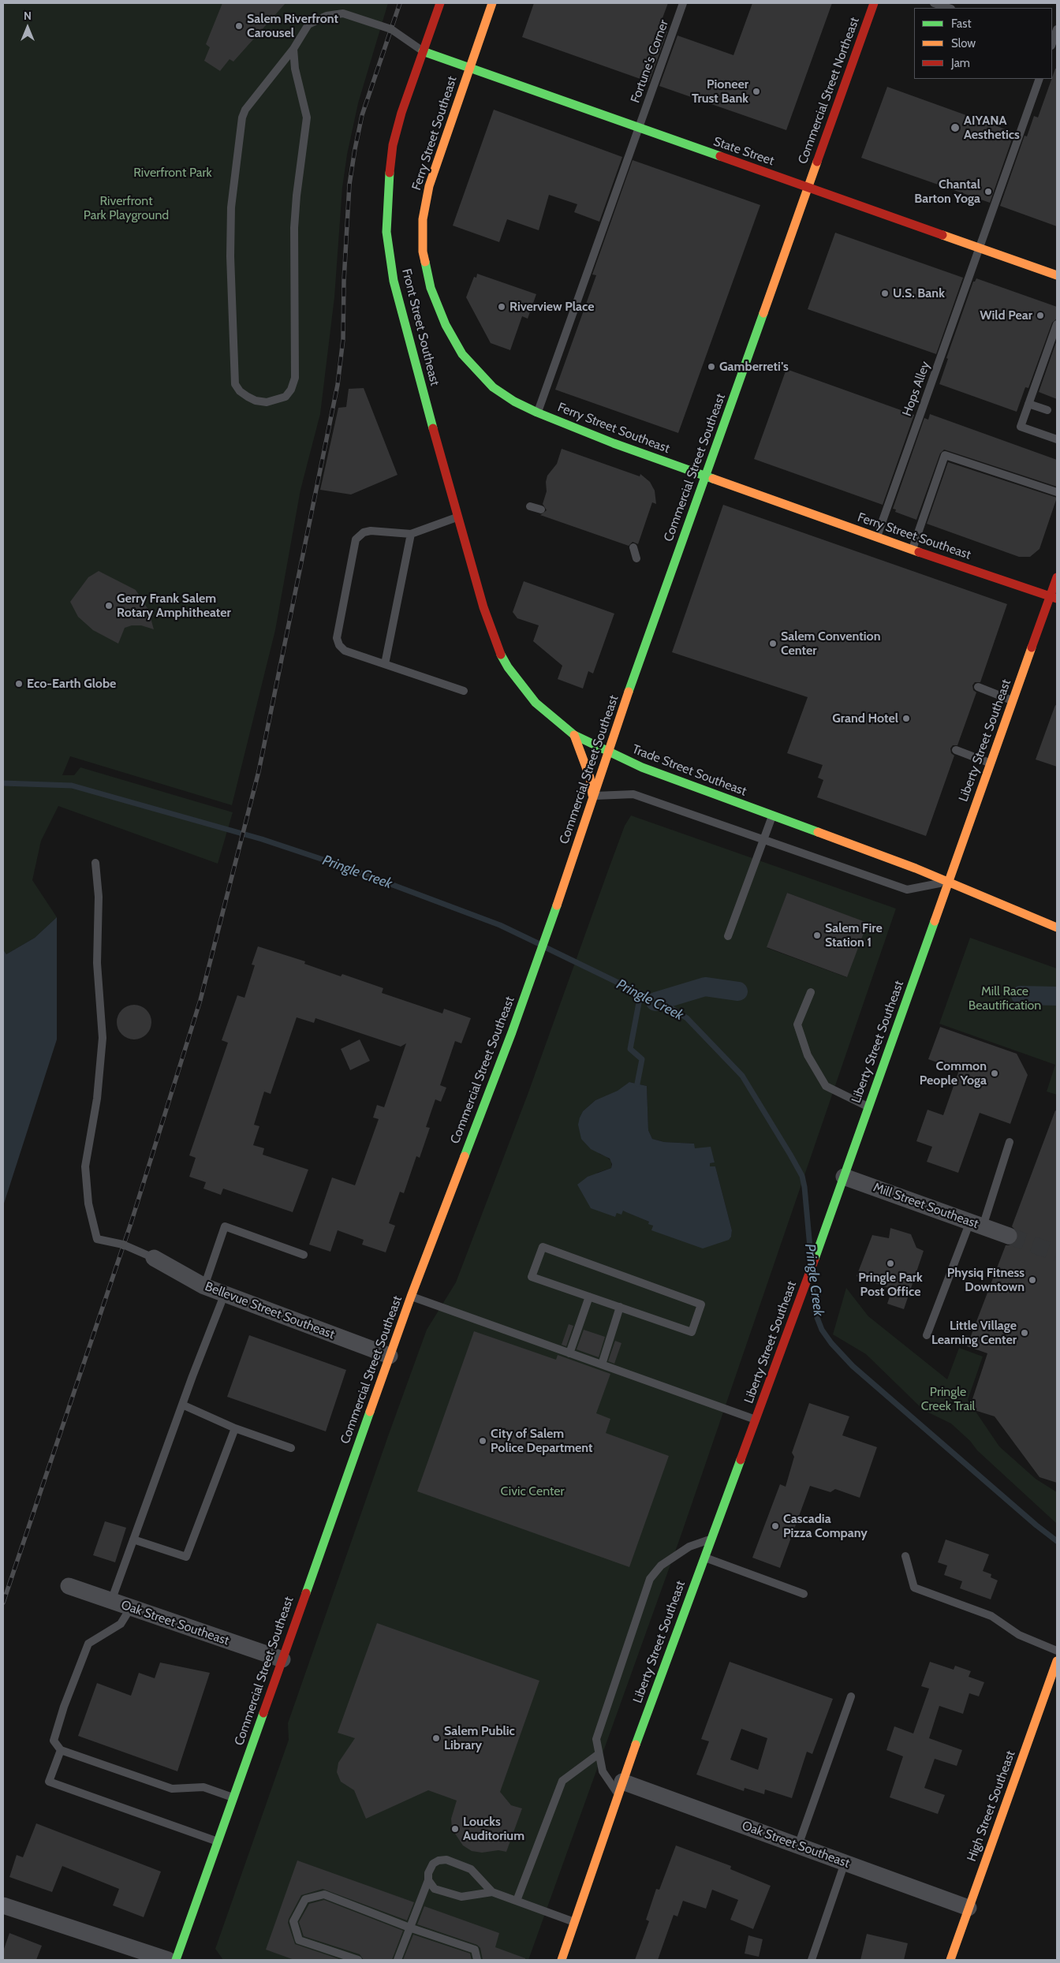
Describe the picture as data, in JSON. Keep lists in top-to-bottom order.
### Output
{
  "streets": {
    "main road": [
      "Commercial Street Northeast",
      "Ferry Street Southeast",
      "State Street",
      "Front Street Southeast",
      "Commercial Street Southeast",
      "Liberty Street Southeast",
      "Trade Street Southeast",
      "High Street Southeast"
    ],
    "street": ["Mill Street Southeast", "Bellevue Street Southeast", "Oak Street Southeast"],
    "lane": ["Fortune's Corner", "Hops Alley"]
  },
  "crossings": [
    ["Fortune's Corner", "Ferry Street Southeast"],
    ["Fortune's Corner", "State Street"],
    ["Commercial Street Northeast", "State Street"],
    ["Commercial Street Northeast", "Commercial Street Southeast"],
    ["Ferry Street Southeast", "State Street"],
    ["Ferry Street Southeast", "Hops Alley"],
    ["Ferry Street Southeast", "Commercial Street Southeast"],
    ["Ferry Street Southeast", "Liberty Street Southeast"],
    ["State Street", "Front Street Southeast"],
    ["State Street", "Hops Alley"],
    ["State Street", "Commercial Street Southeast"],
    ["Front Street Southeast", "Trade Street Southeast"],
    ["Commercial Street Southeast", "Trade Street Southeast"],
    ["Commercial Street Southeast", "Bellevue Street Southeast"],
    ["Commercial Street Southeast", "Oak Street Southeast"],
    ["Liberty Street Southeast", "Trade Street Southeast"],
    ["Liberty Street Southeast", "Mill Street Southeast"],
    ["Liberty Street Southeast", "Oak Street Southeast"],
    ["Oak Street Southeast", "High Street Southeast"]
  ],
  "water": ["Pringle Creek"],
  "parks": [
    "Riverfront Park",
    "Riverfront Park Playground",
    "Mill Race Beautification",
    "Pringle Creek Trail",
    "Civic Center"
  ],
  "places": [
    "Salem Riverfront Carousel",
    "Pioneer Trust Bank",
    "AIYANA Aesthetics",
    "Chantal Barton Yoga",
    "U.S. Bank",
    "Riverview Place",
    "Wild Pear",
    "Gamberreti's",
    "Gerry Frank Salem Rotary Amphitheater",
    "Salem Convention Center",
    "Eco-Earth Globe",
    "Grand Hotel",
    "Salem Fire Station 1",
    "Common People Yoga",
    "Pringle Park Post Office",
    "Physiq Fitness Downtown",
    "Little Village Learning Center",
    "City of Salem Police Department",
    "Cascadia Pizza Company",
    "Salem Public Library",
    "Loucks Auditorium"
  ],
  "legend": ["Fast", "Slow", "Jam"],
  "north": "top"
}
